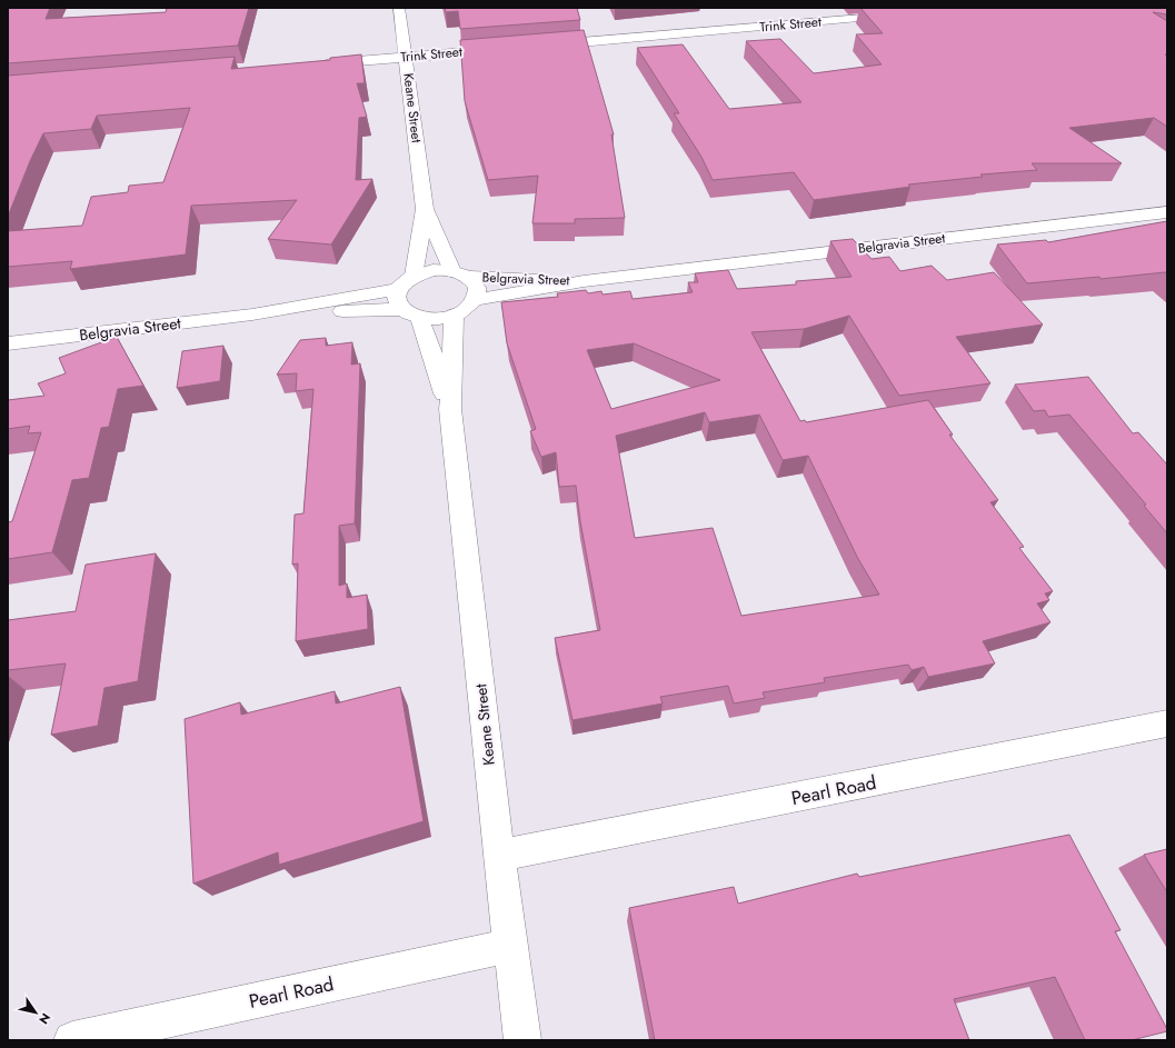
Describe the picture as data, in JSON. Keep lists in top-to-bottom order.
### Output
{
  "streets": {
    "street": [
      "Trink Street",
      "Keane Street",
      "Belgravia Street",
      "Pearl Road"
    ]
  },
  "crossings": [
    ["Trink Street", "Keane Street"],
    ["Keane Street", "Belgravia Street"],
    ["Keane Street", "Pearl Road"]
  ],
  "north": "bottom right"
}
